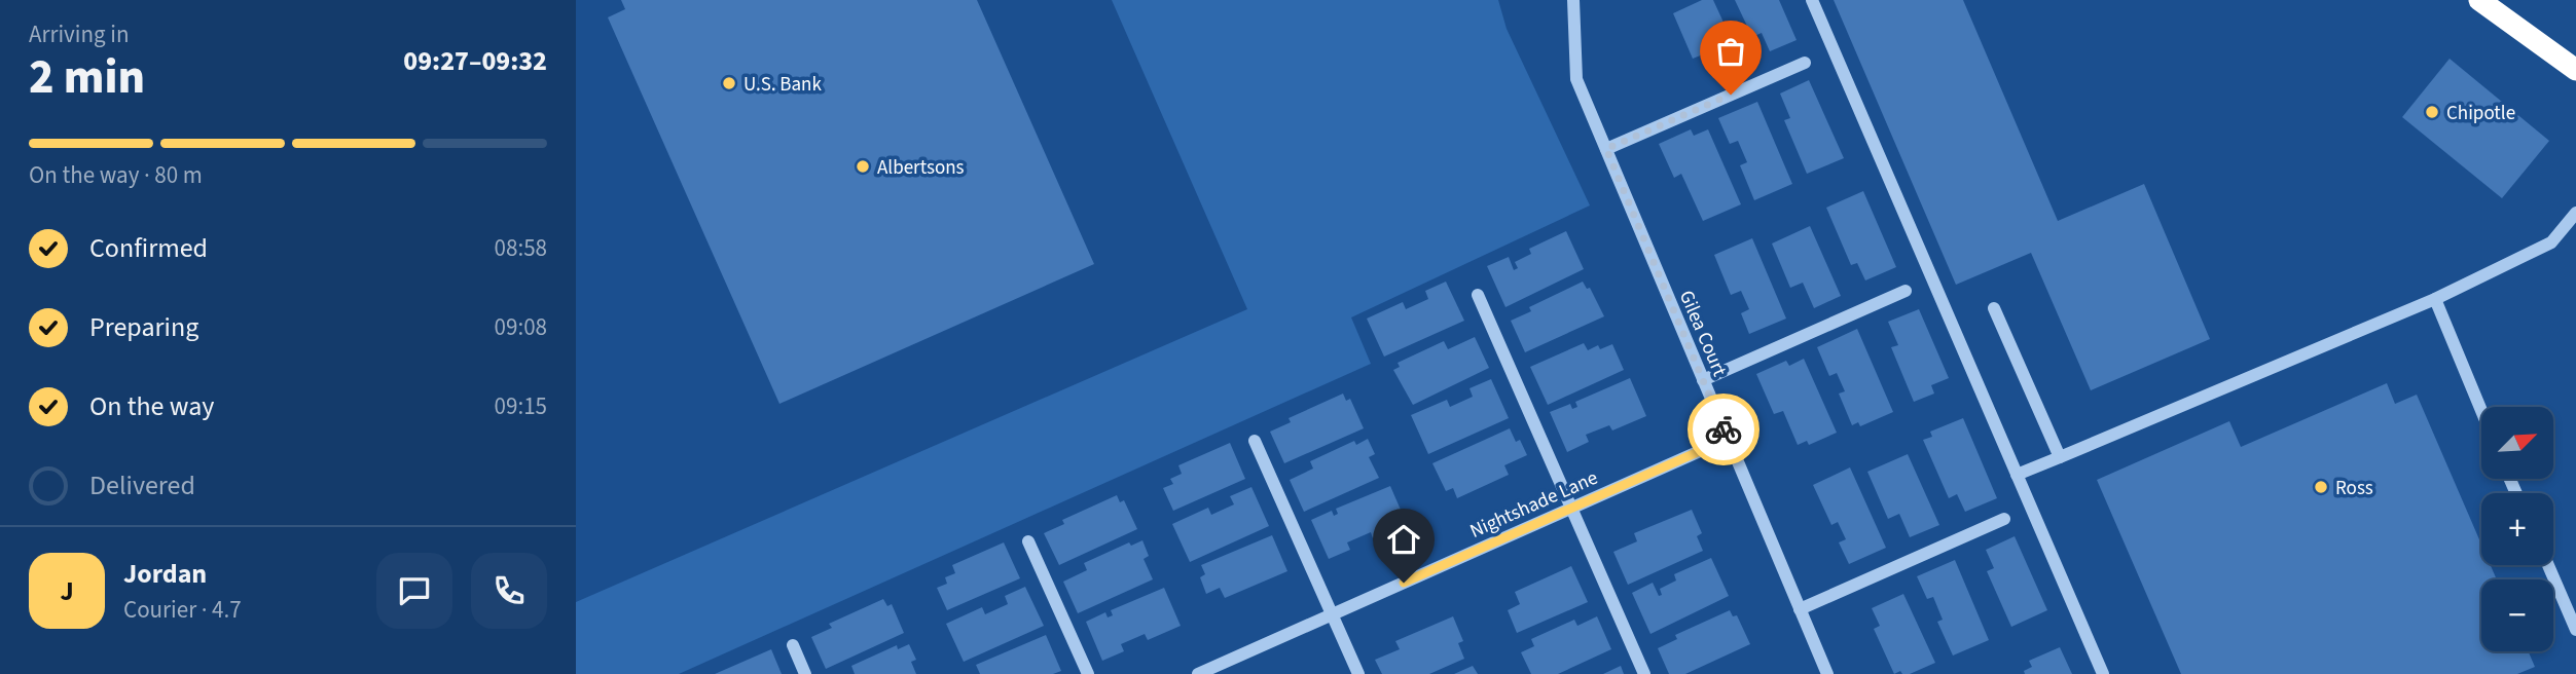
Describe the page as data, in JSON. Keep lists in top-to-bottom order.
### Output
{
  "streets": {
    "street": ["Gilea Court", "Nightshade Lane"]
  },
  "crossings": [
    ["Gilea Court", "Nightshade Lane"]
  ],
  "places": [
    "U.S. Bank",
    "Chipotle",
    "Albertsons",
    "Ross"
  ],
  "north": "top right",
  "page": {
    "heading": ["2 min", "Arriving in", "09:27–09:32"],
    "panel": ["Jordan", "Courier · 4.7"],
    "bar": "On the way · 80 m",
    "list": [
      ["Confirmed", "08:58"],
      ["Preparing", "09:08"],
      ["On the way", "09:15"],
      "Delivered"
    ],
    "map_buttons": ["+", "−"],
    "round": "J"
  }
}
